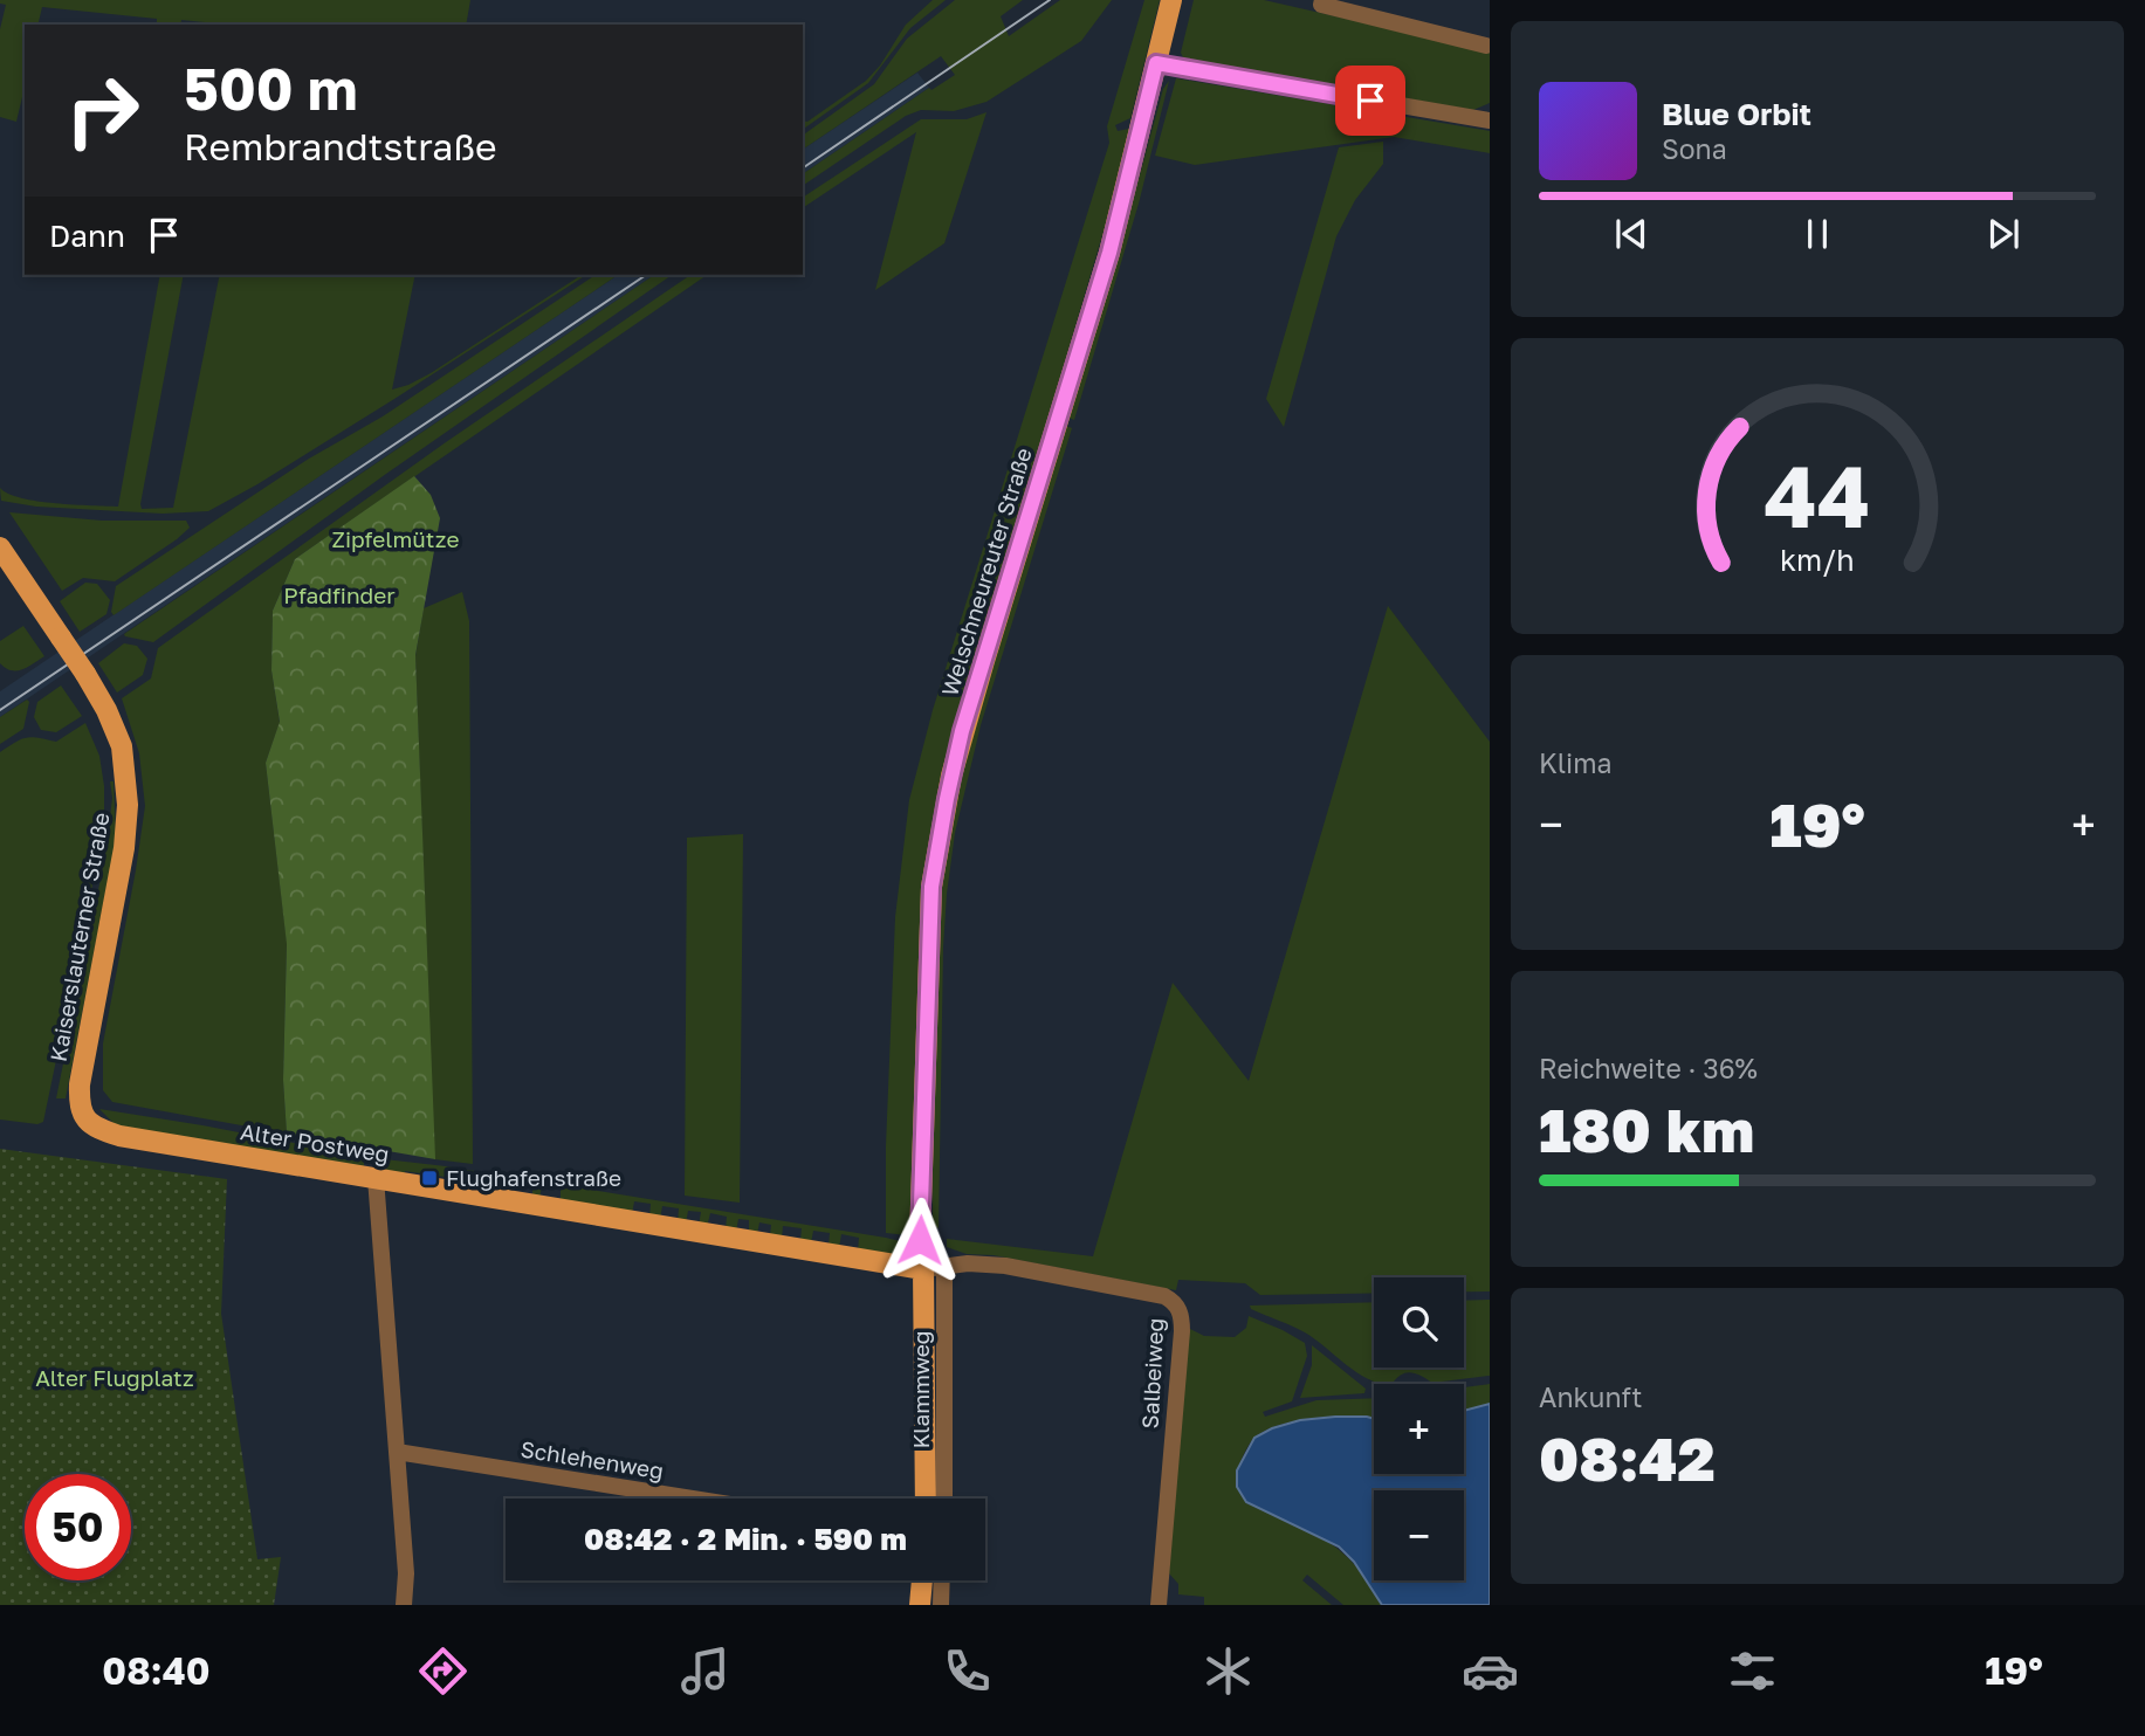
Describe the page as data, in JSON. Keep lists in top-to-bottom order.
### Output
{
  "streets": {
    "main road": [
      "Welschneureuter Straße",
      "Kaiserslauterner Straße",
      "Alter Postweg",
      "Klammweg"
    ],
    "street": ["Salbeiweg", "Schlehenweg"]
  },
  "crossings": [
    ["Welschneureuter Straße", "Alter Postweg"],
    ["Welschneureuter Straße", "Salbeiweg"],
    ["Welschneureuter Straße", "Klammweg"],
    ["Kaiserslauterner Straße", "Alter Postweg"],
    ["Alter Postweg", "Salbeiweg"],
    ["Alter Postweg", "Klammweg"],
    ["Salbeiweg", "Klammweg"]
  ],
  "parks": ["Zipfelmütze", "Pfadfinder", "Alter Flugplatz"],
  "places": {
    "transit": ["Flughafenstraße"]
  },
  "page": {
    "turn": ["500 m", "Rembrandtstraße"],
    "song": ["Blue Orbit", "Sona"],
    "then": "Dann",
    "tile": [
      "Klima",
      ["Reichweite · 36%", "180 km"],
      ["Ankunft", "08:42"]
    ],
    "heat": ["−", "19°", "+"],
    "map_buttons": ["+", "−"],
    "limit": "50",
    "trip": "08:42 · 2 Min. · 590 m",
    "tabs": ["08:40", "19°"],
    "gauge": ["44", "km/h"]
  }
}
